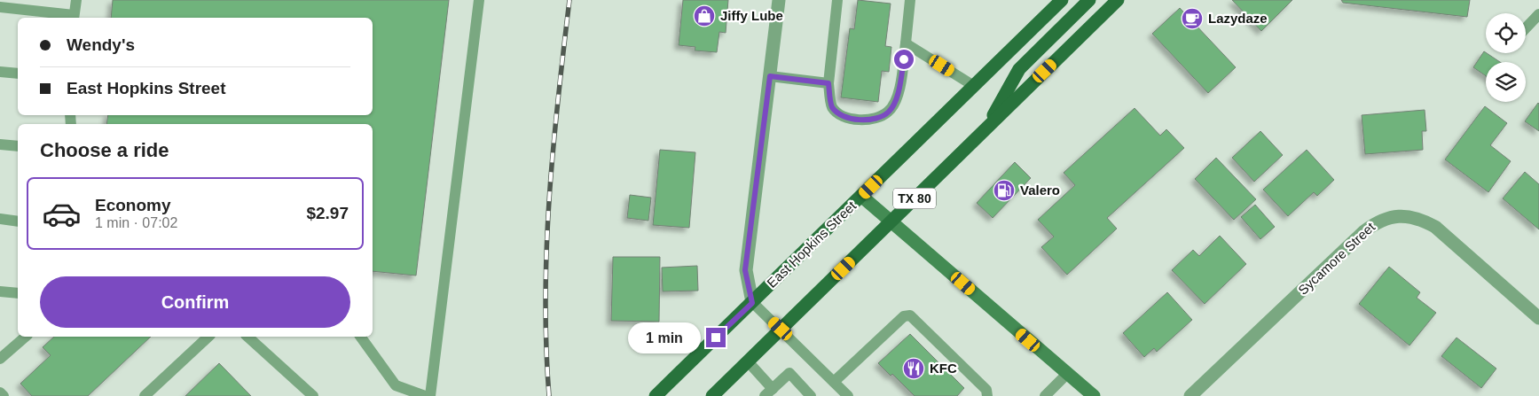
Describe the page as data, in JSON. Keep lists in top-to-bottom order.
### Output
{
  "streets": {
    "main road": ["TX 80", "East Hopkins Street"],
    "street": ["Sycamore Street"]
  },
  "places": {
    "shop": ["Jiffy Lube"],
    "cafe": ["Lazydaze"],
    "fuel station": ["Valero"],
    "restaurant": ["KFC"]
  },
  "page": {
    "banner": ["Wendy's", "East Hopkins Street"],
    "heading": "Choose a ride",
    "list": [
      {
        "name": "Economy",
        "note": "1 min · 07:02",
        "value": "$2.97"
      }
    ],
    "buttons": "Confirm",
    "bubble": "1 min"
  }
}
